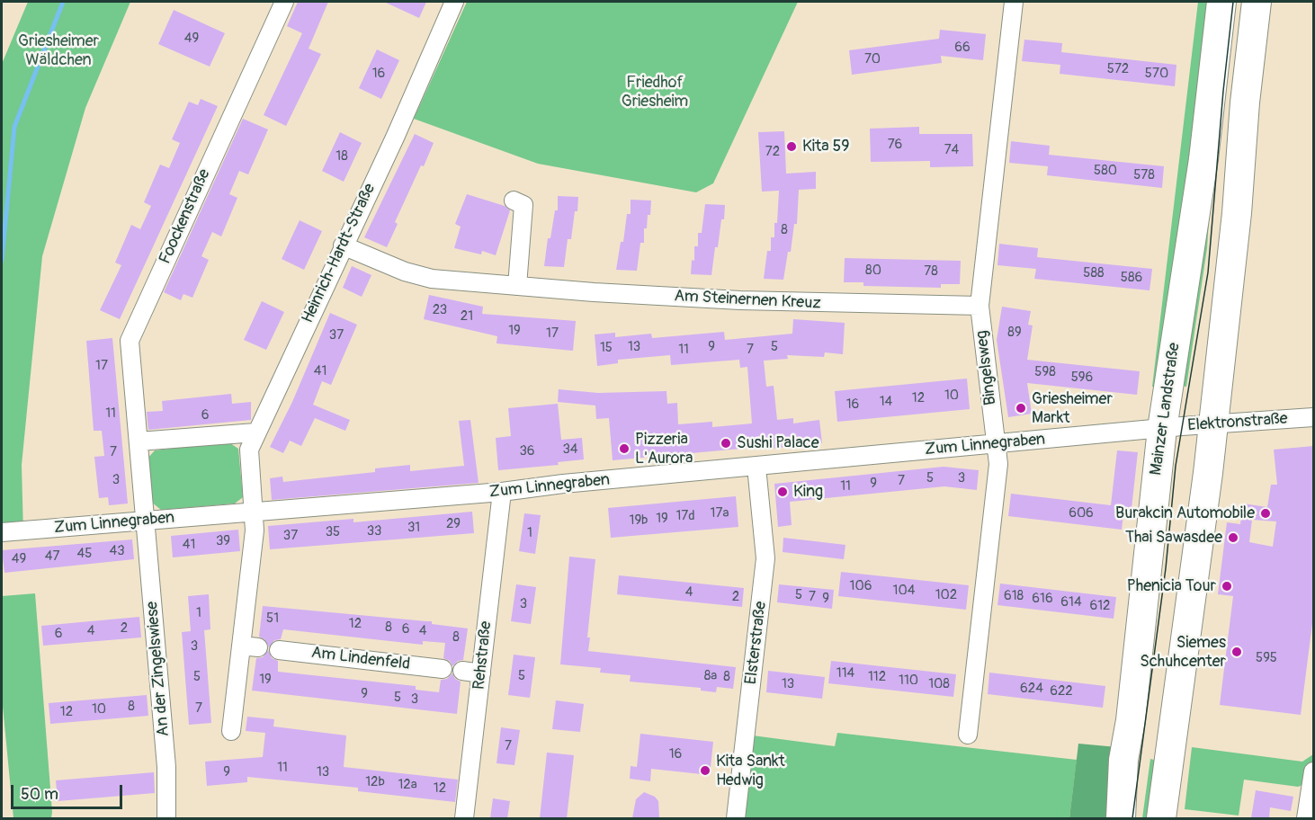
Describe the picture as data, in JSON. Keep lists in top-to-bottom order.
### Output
{
  "streets": {
    "main road": ["Mainzer Landstraße"],
    "street": [
      "Foockenstraße",
      "Heinrich-Hardt-Straße",
      "Am Steinernen Kreuz",
      "Bingelsweg",
      "Elektronstraße",
      "Zum Linnegraben",
      "Elsterstraße",
      "Rehstraße",
      "Am Lindenfeld",
      "An der Zingelswiese"
    ]
  },
  "crossings": [
    ["Foockenstraße", "Zum Linnegraben"],
    ["Foockenstraße", "An der Zingelswiese"],
    ["Heinrich-Hardt-Straße", "Am Steinernen Kreuz"],
    ["Heinrich-Hardt-Straße", "Zum Linnegraben"],
    ["Am Steinernen Kreuz", "Bingelsweg"],
    ["Bingelsweg", "Zum Linnegraben"],
    ["Mainzer Landstraße", "Elektronstraße"],
    ["Mainzer Landstraße", "Zum Linnegraben"],
    ["Elektronstraße", "Zum Linnegraben"],
    ["Zum Linnegraben", "Elsterstraße"],
    ["Zum Linnegraben", "Rehstraße"],
    ["Zum Linnegraben", "An der Zingelswiese"]
  ],
  "parks": ["Griesheimer Wäldchen", "Friedhof Griesheim"],
  "places": [
    "Kita 59",
    "Griesheimer Markt",
    "Sushi Palace",
    "Pizzeria L'Aurora",
    "King",
    "Burakcin Automobile",
    "Thai Sawasdee",
    "Phenicia Tour",
    "Siemes Schuhcenter",
    "Kita Sankt Hedwig"
  ],
  "house_numbers": [
    "49",
    "66",
    "70",
    "572",
    "16",
    "570",
    "76",
    "74",
    "72",
    "18",
    "580",
    "578",
    "8",
    "80",
    "78",
    "588",
    "586",
    "23",
    "21",
    "19",
    "89",
    "17",
    "37",
    "13",
    "9",
    "5",
    "15",
    "11",
    "7",
    "17",
    "41",
    "598",
    "596",
    "10",
    "12",
    "14",
    "16",
    "11",
    "6",
    "34",
    "36",
    "7",
    "5",
    "3",
    "3",
    "7",
    "9",
    "11",
    "17a",
    "606",
    "17d",
    "19",
    "19b",
    "29",
    "31",
    "33",
    "35",
    "1",
    "37",
    "39",
    "41",
    "43",
    "45",
    "47",
    "49",
    "106",
    "104",
    "4",
    "5",
    "102",
    "618",
    "2",
    "7",
    "9",
    "616",
    "614",
    "3",
    "612",
    "1",
    "51",
    "12",
    "8",
    "2",
    "6",
    "4",
    "4",
    "6",
    "8",
    "3",
    "595",
    "114",
    "5",
    "8a",
    "5",
    "8",
    "112",
    "19",
    "110",
    "13",
    "108",
    "624",
    "622",
    "9",
    "5",
    "3",
    "8",
    "7",
    "10",
    "12",
    "7",
    "16",
    "11",
    "9",
    "13",
    "12b",
    "12a",
    "12"
  ],
  "scale_bar": "50 m"
}
